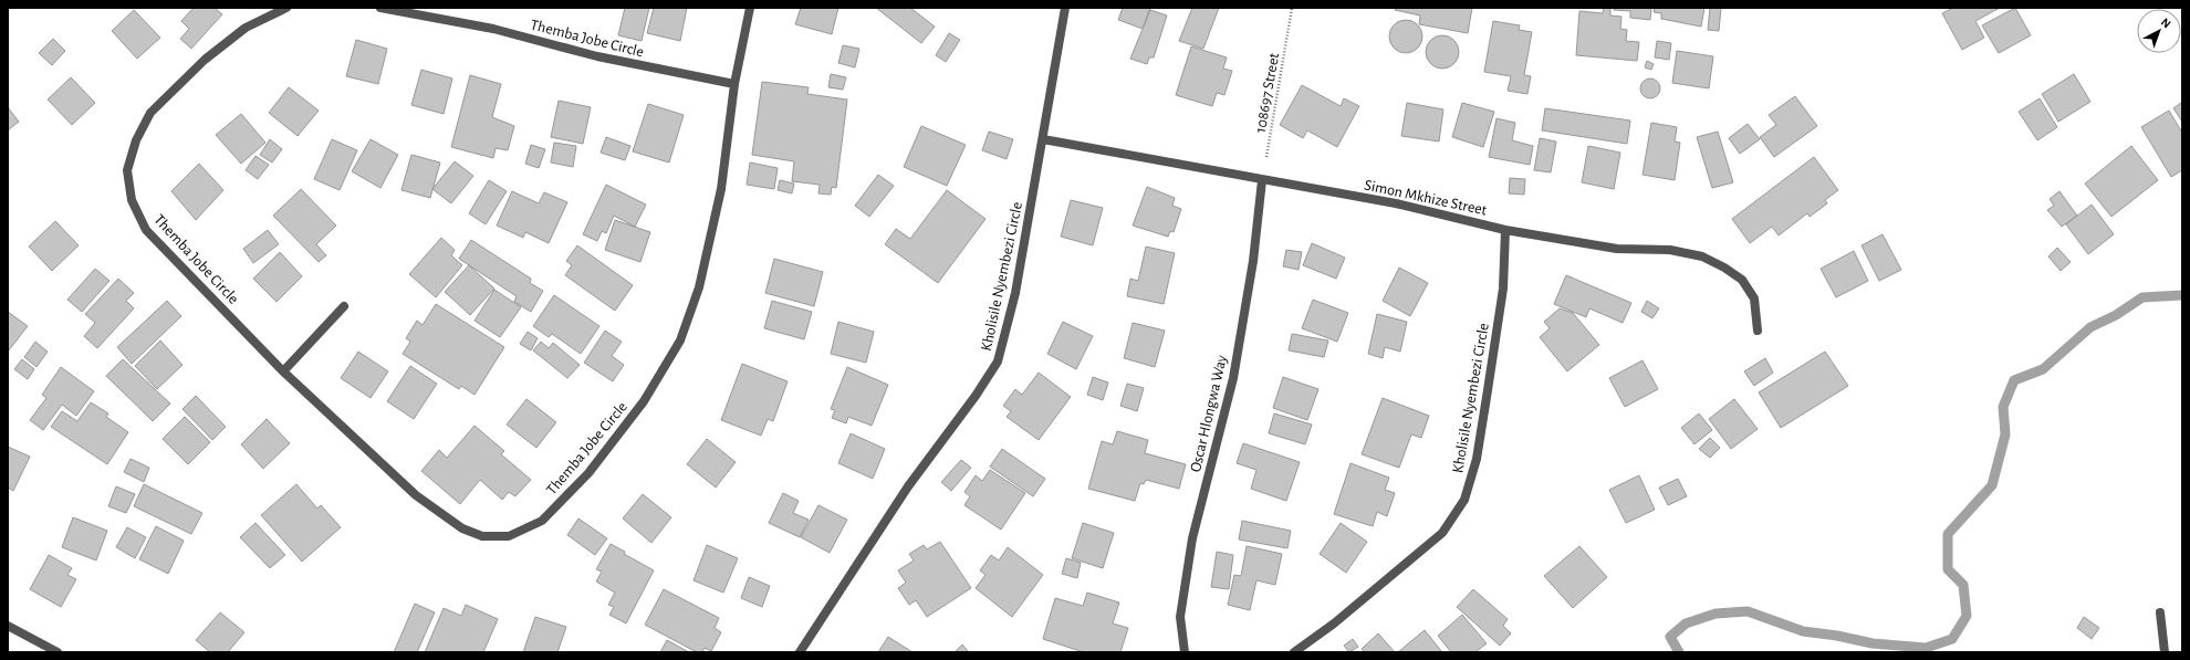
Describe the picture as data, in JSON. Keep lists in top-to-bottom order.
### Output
{
  "streets": {
    "street": [
      "Themba Jobe Circle",
      "Simon Mkhize Street",
      "Kholisile Nyembezi Circle",
      "Oscar Hlongwa Way"
    ],
    "path": ["108697 Street"]
  },
  "crossings": [
    ["108697 Street", "Simon Mkhize Street"],
    ["108697 Street", "Oscar Hlongwa Way"],
    ["Simon Mkhize Street", "Kholisile Nyembezi Circle"],
    ["Simon Mkhize Street", "Oscar Hlongwa Way"]
  ],
  "north": "top right"
}
